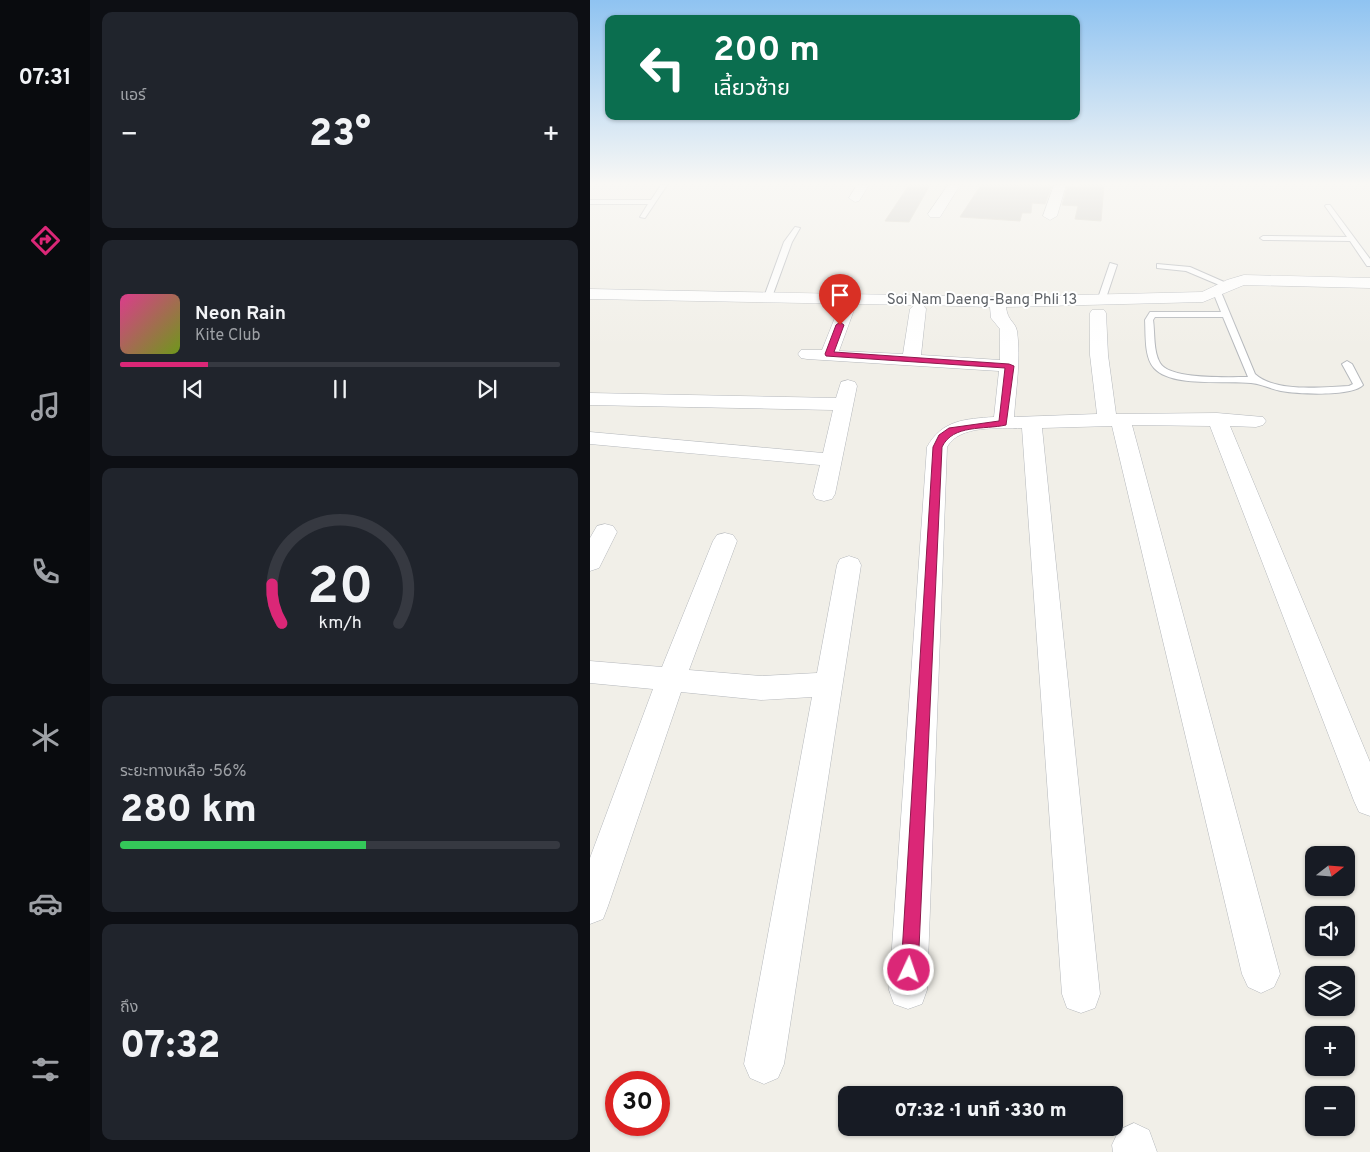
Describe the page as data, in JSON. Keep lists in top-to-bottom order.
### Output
{
  "streets": {
    "street": ["Soi Nam Daeng-Bang Phli 13"]
  },
  "north": "right",
  "page": {
    "tabs": "07:31",
    "tile": [
      "แอร์",
      ["ระยะทางเหลือ · 56%", "280 km"],
      ["ถึง", "07:32"]
    ],
    "turn": ["200 m", "เลี้ยวซ้าย"],
    "heat": ["−", "23°", "+"],
    "song": ["Neon Rain", "Kite Club"],
    "map_buttons": ["+", "−"],
    "limit": "30",
    "trip": "07:32 · 1 นาที · 330 m",
    "gauge": ["20", "km/h"]
  }
}
